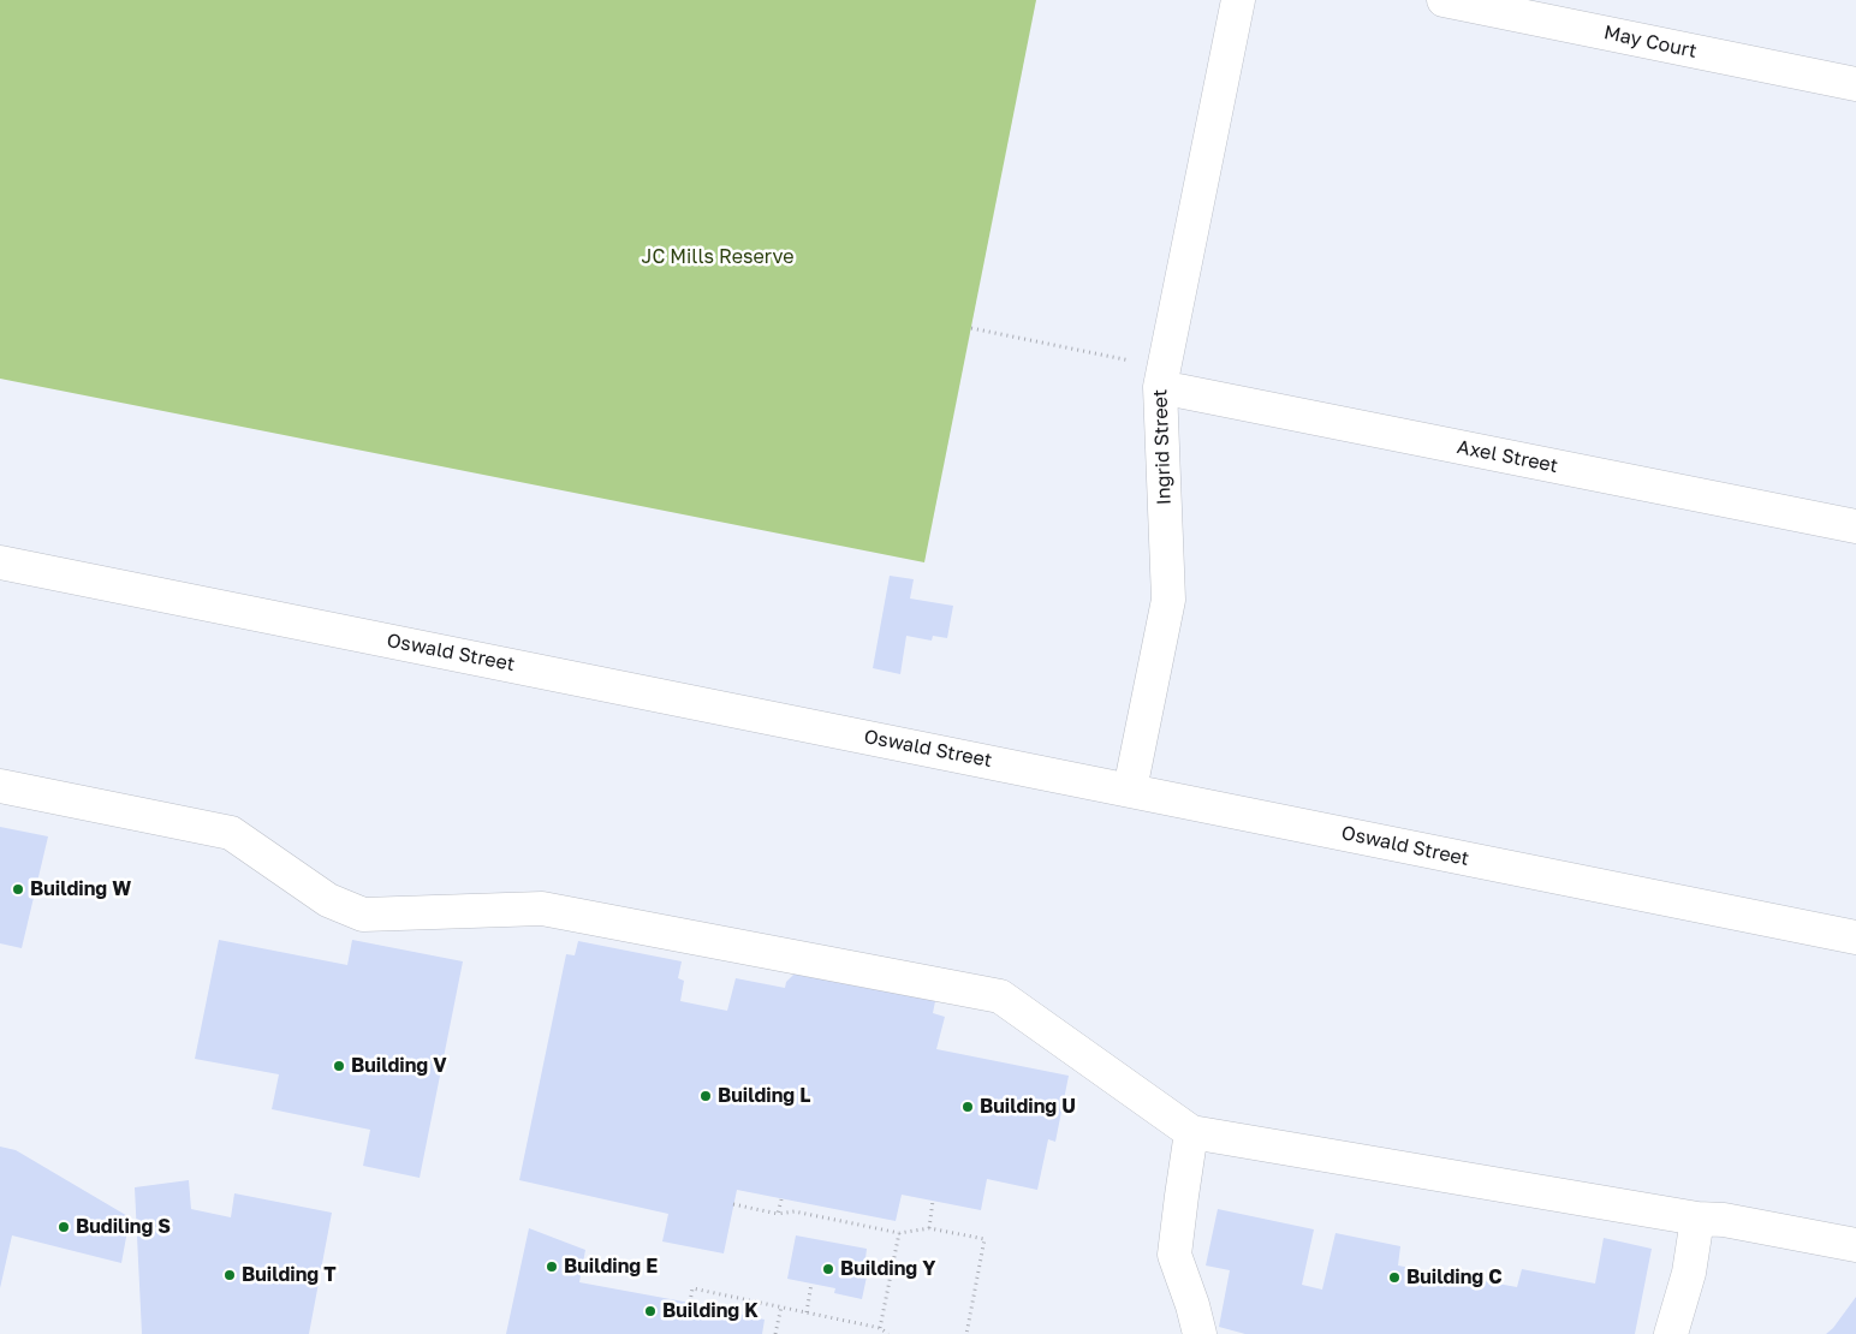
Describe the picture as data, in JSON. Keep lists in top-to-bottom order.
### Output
{
  "streets": {
    "street": [
      "May Court",
      "Ingrid Street",
      "Axel Street",
      "Oswald Street"
    ]
  },
  "crossings": [
    ["Ingrid Street", "Axel Street"],
    ["Ingrid Street", "Oswald Street"]
  ],
  "parks": ["JC Mills Reserve"],
  "places": [
    "Building W",
    "Building V",
    "Building L",
    "Building U",
    "Budiling S",
    "Building E",
    "Building Y",
    "Building T",
    "Building C",
    "Building K"
  ]
}
